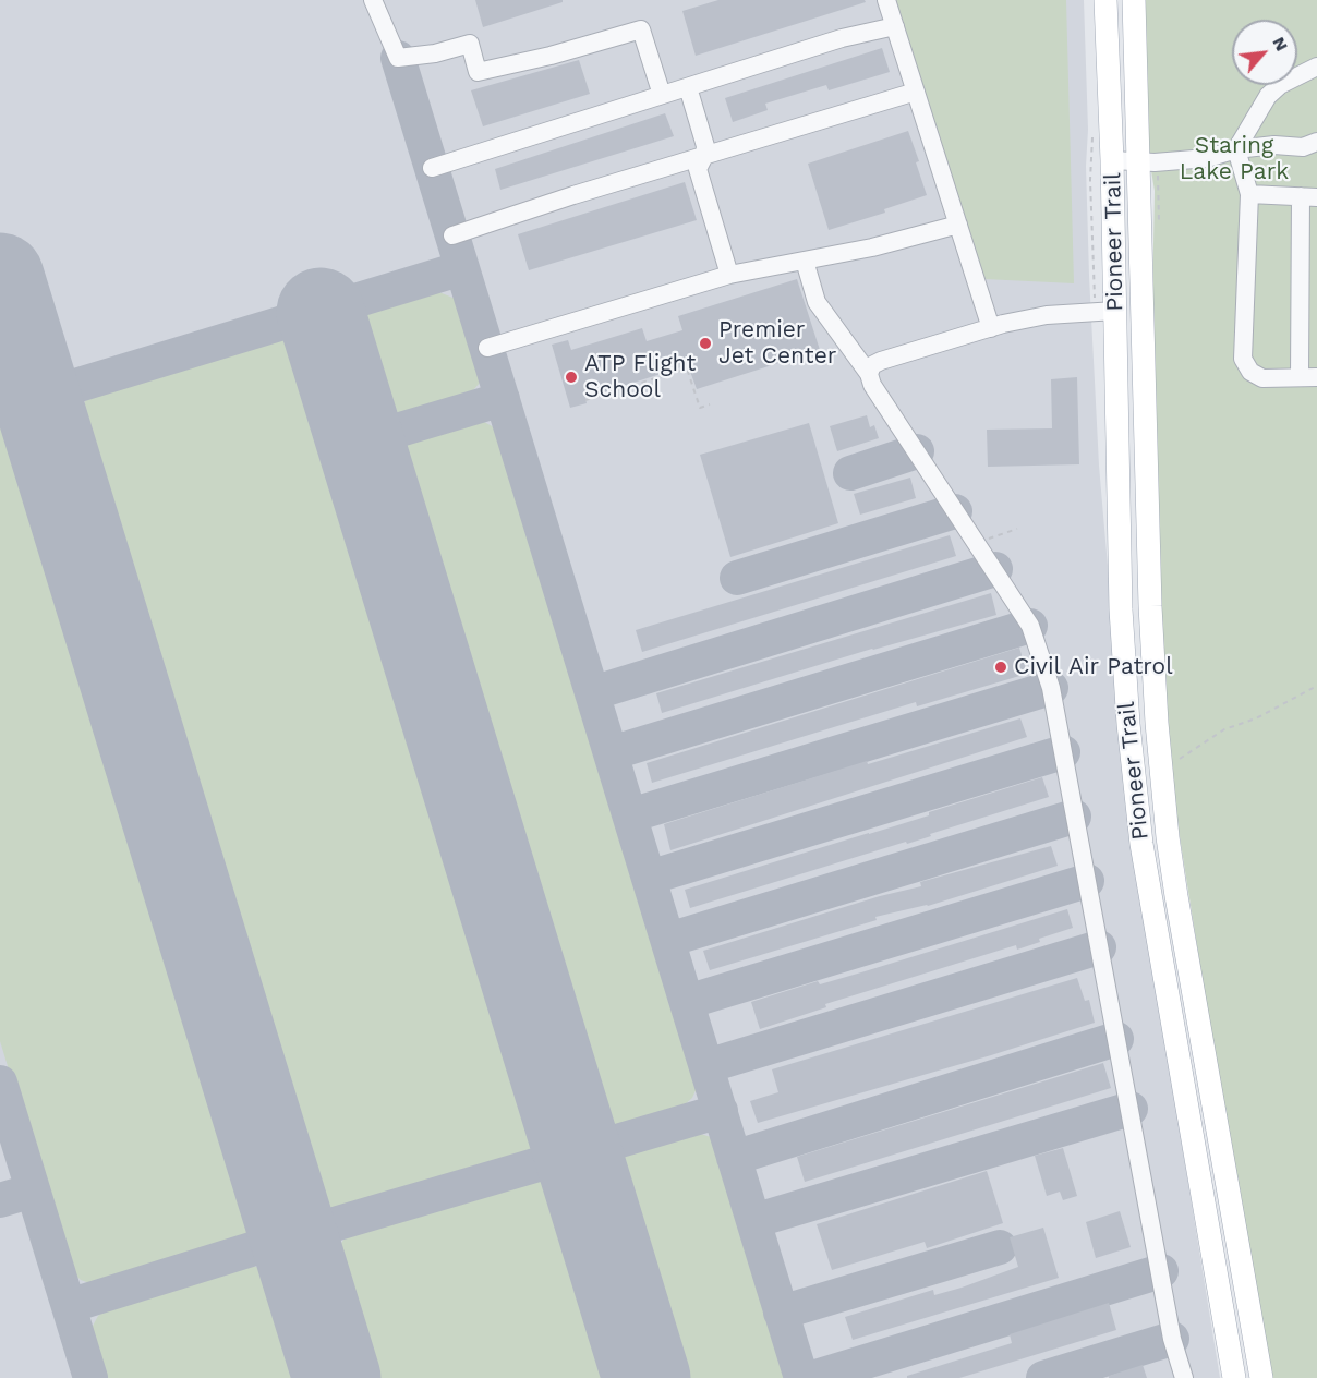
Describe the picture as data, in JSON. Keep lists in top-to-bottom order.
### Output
{
  "streets": {
    "main road": ["Pioneer Trail"]
  },
  "parks": ["Staring Lake Park"],
  "places": ["Premier Jet Center", "ATP Flight School", "Civil Air Patrol"],
  "north": "top right"
}
